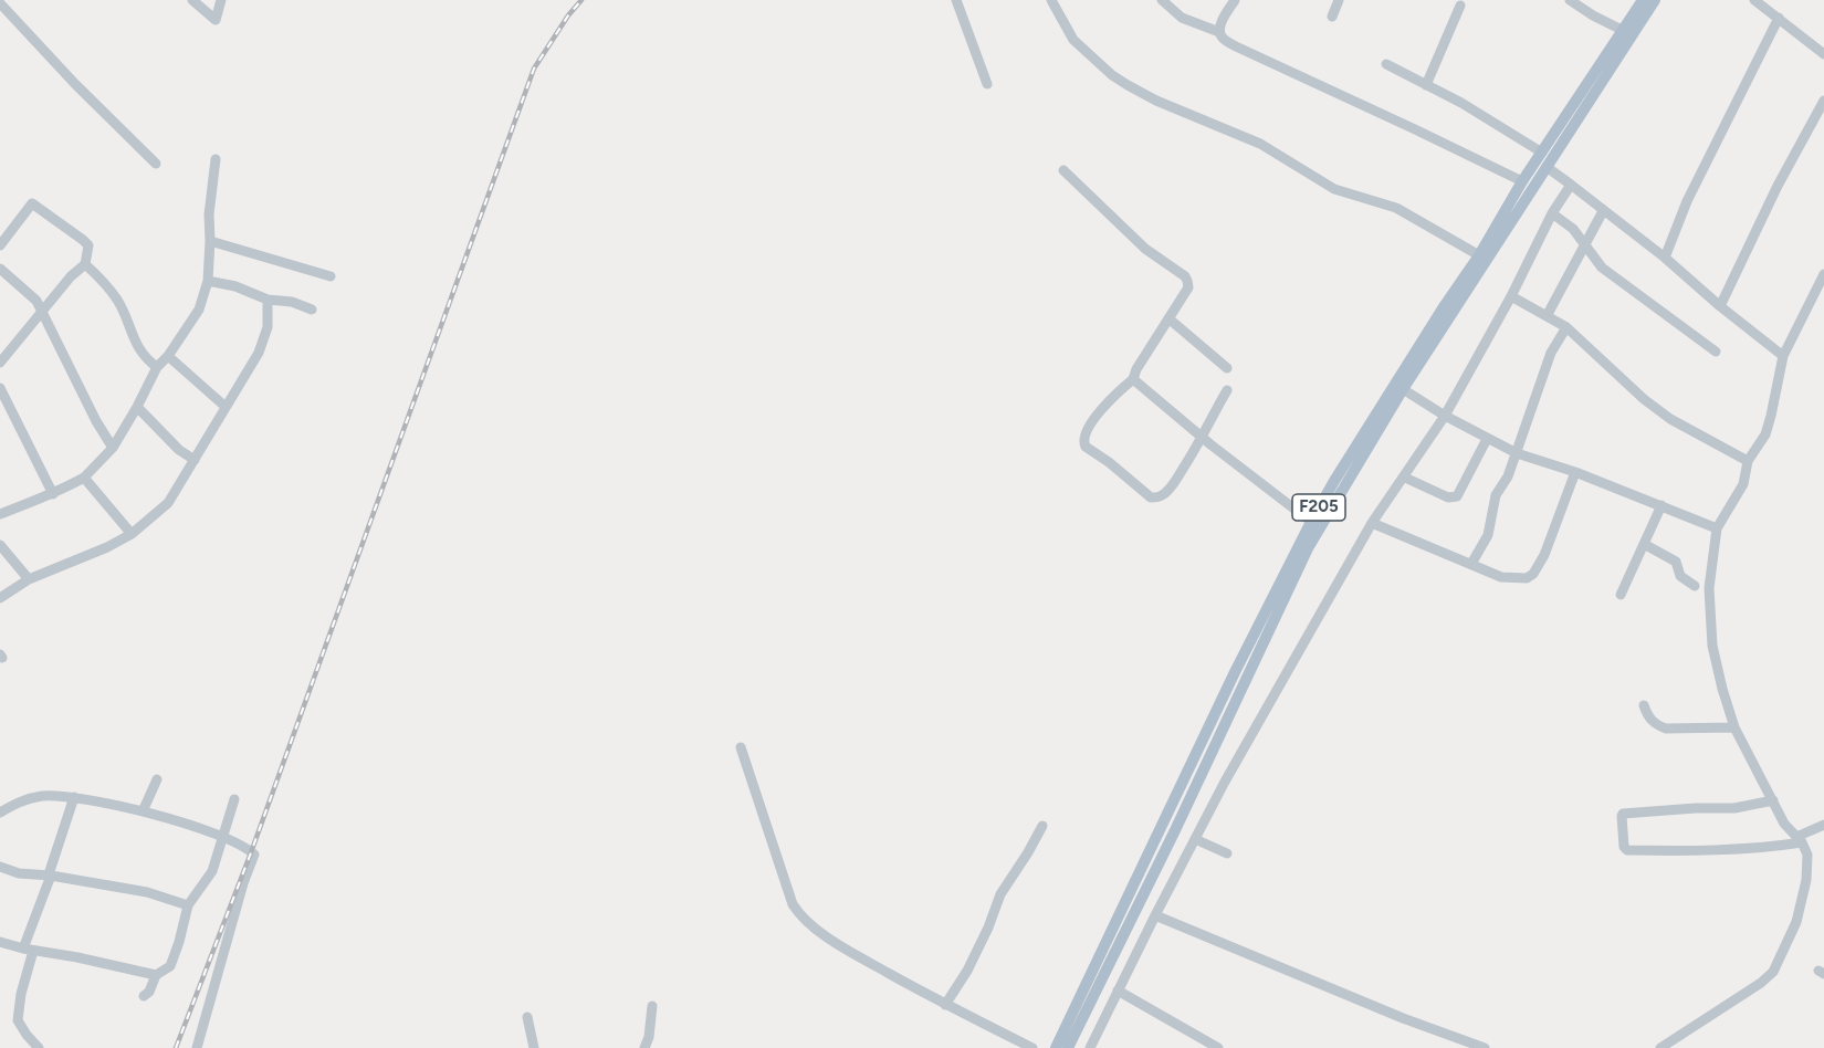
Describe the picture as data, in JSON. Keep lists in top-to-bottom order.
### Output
{
  "streets": {
    "main road": ["F205"]
  }
}
